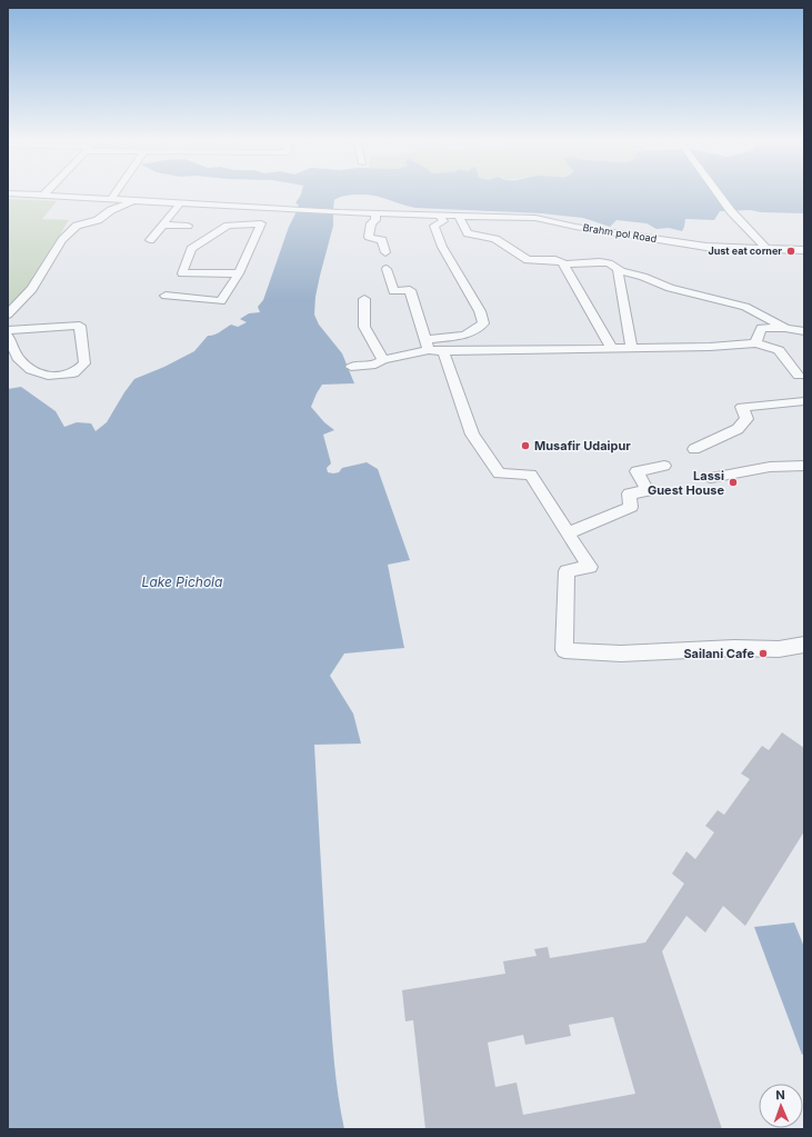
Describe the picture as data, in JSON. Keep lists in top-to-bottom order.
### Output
{
  "streets": {
    "street": ["Brahm pol Road"]
  },
  "water": ["Lake Pichola"],
  "places": [
    "Just eat corner",
    "Musafir Udaipur",
    "Lassi Guest House",
    "Sailani Cafe"
  ],
  "north": "top"
}
